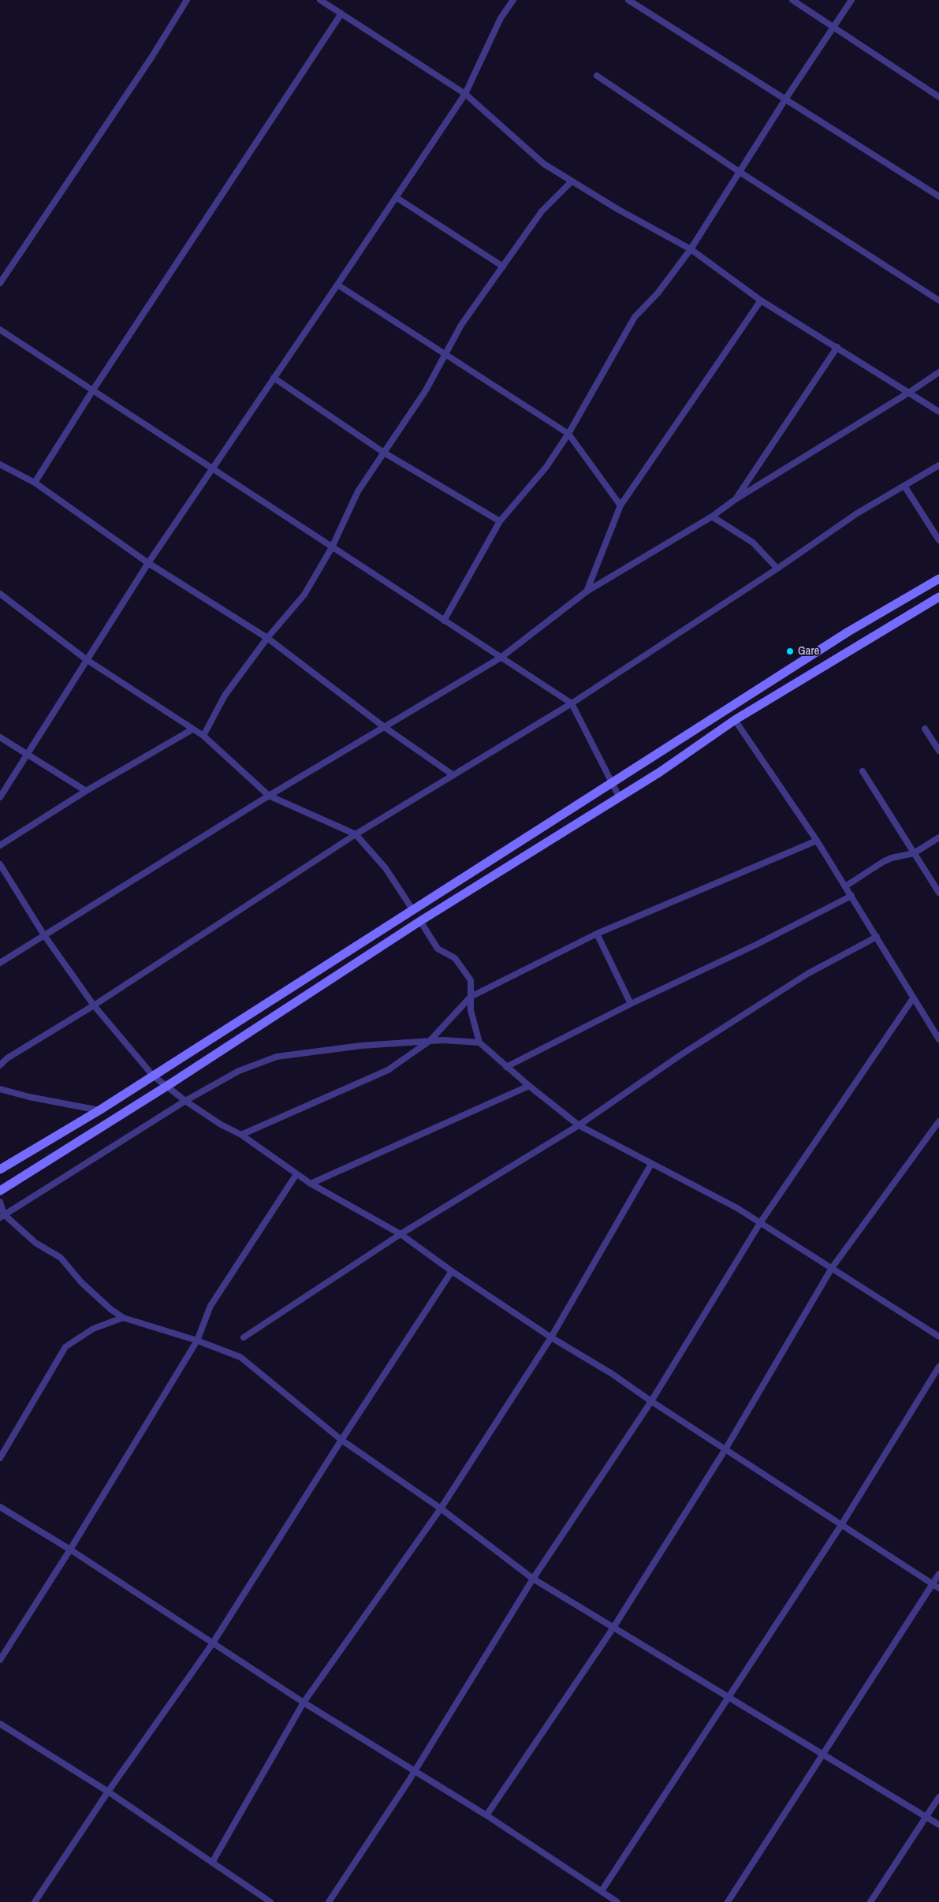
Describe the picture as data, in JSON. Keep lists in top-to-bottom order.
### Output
{
  "places": ["Gare"]
}
